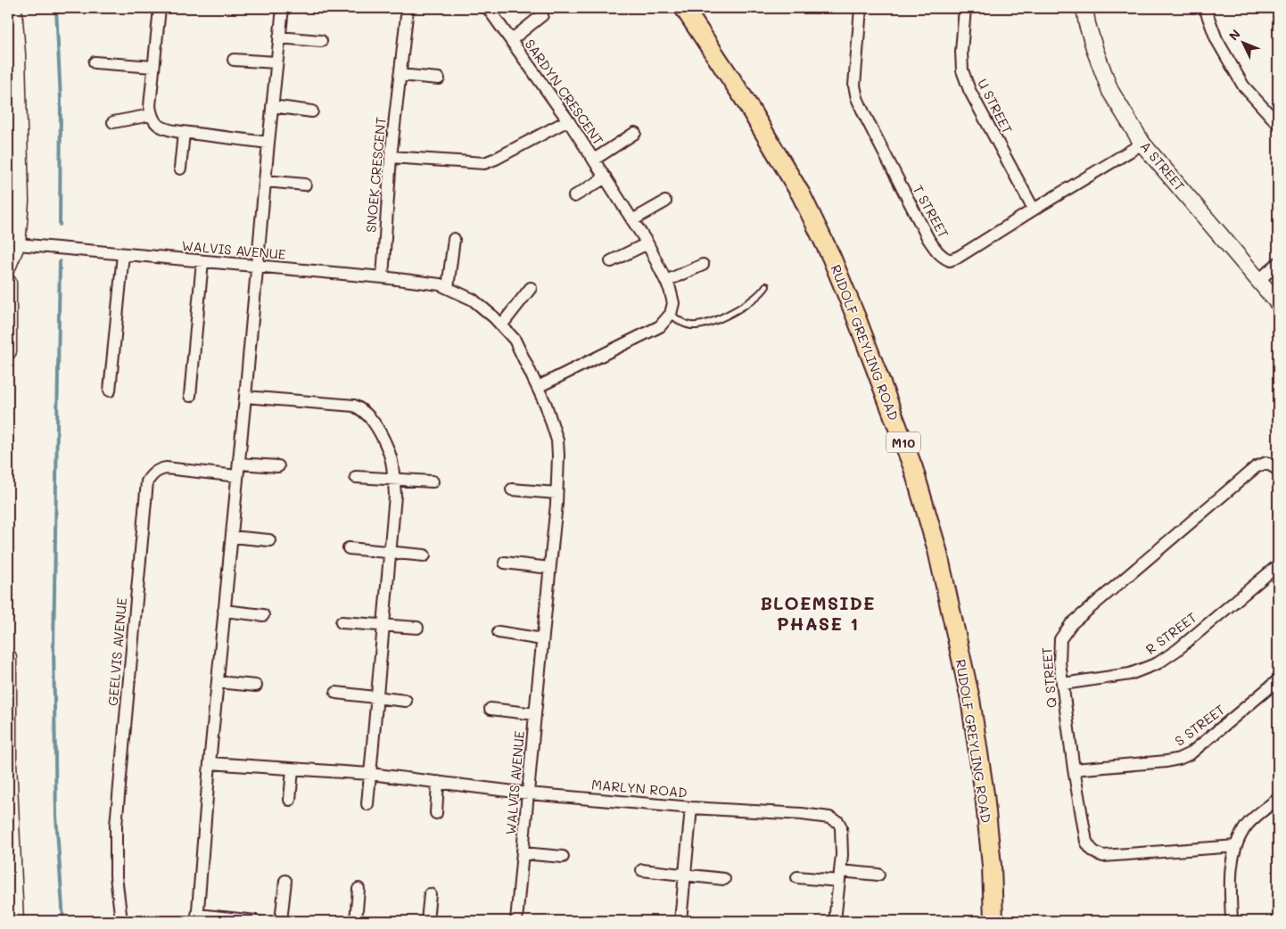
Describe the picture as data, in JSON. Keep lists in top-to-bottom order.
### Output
{
  "streets": {
    "main road": ["RUDOLF GREYLING ROAD", "M10"],
    "street": [
      "SARDYN CRESCENT",
      "U STREET",
      "A STREET",
      "SNOEK CRESCENT",
      "T STREET",
      "WALVIS AVENUE",
      "R STREET",
      "GEELVIS AVENUE",
      "Q STREET",
      "S STREET",
      "MARLYN ROAD"
    ]
  },
  "crossings": [
    ["U STREET", "T STREET"],
    ["A STREET", "T STREET"],
    ["SNOEK CRESCENT", "WALVIS AVENUE"],
    ["WALVIS AVENUE", "MARLYN ROAD"],
    ["R STREET", "Q STREET"],
    ["Q STREET", "S STREET"]
  ],
  "districts": ["BLOEMSIDE PHASE 1"],
  "north": "top left"
}
